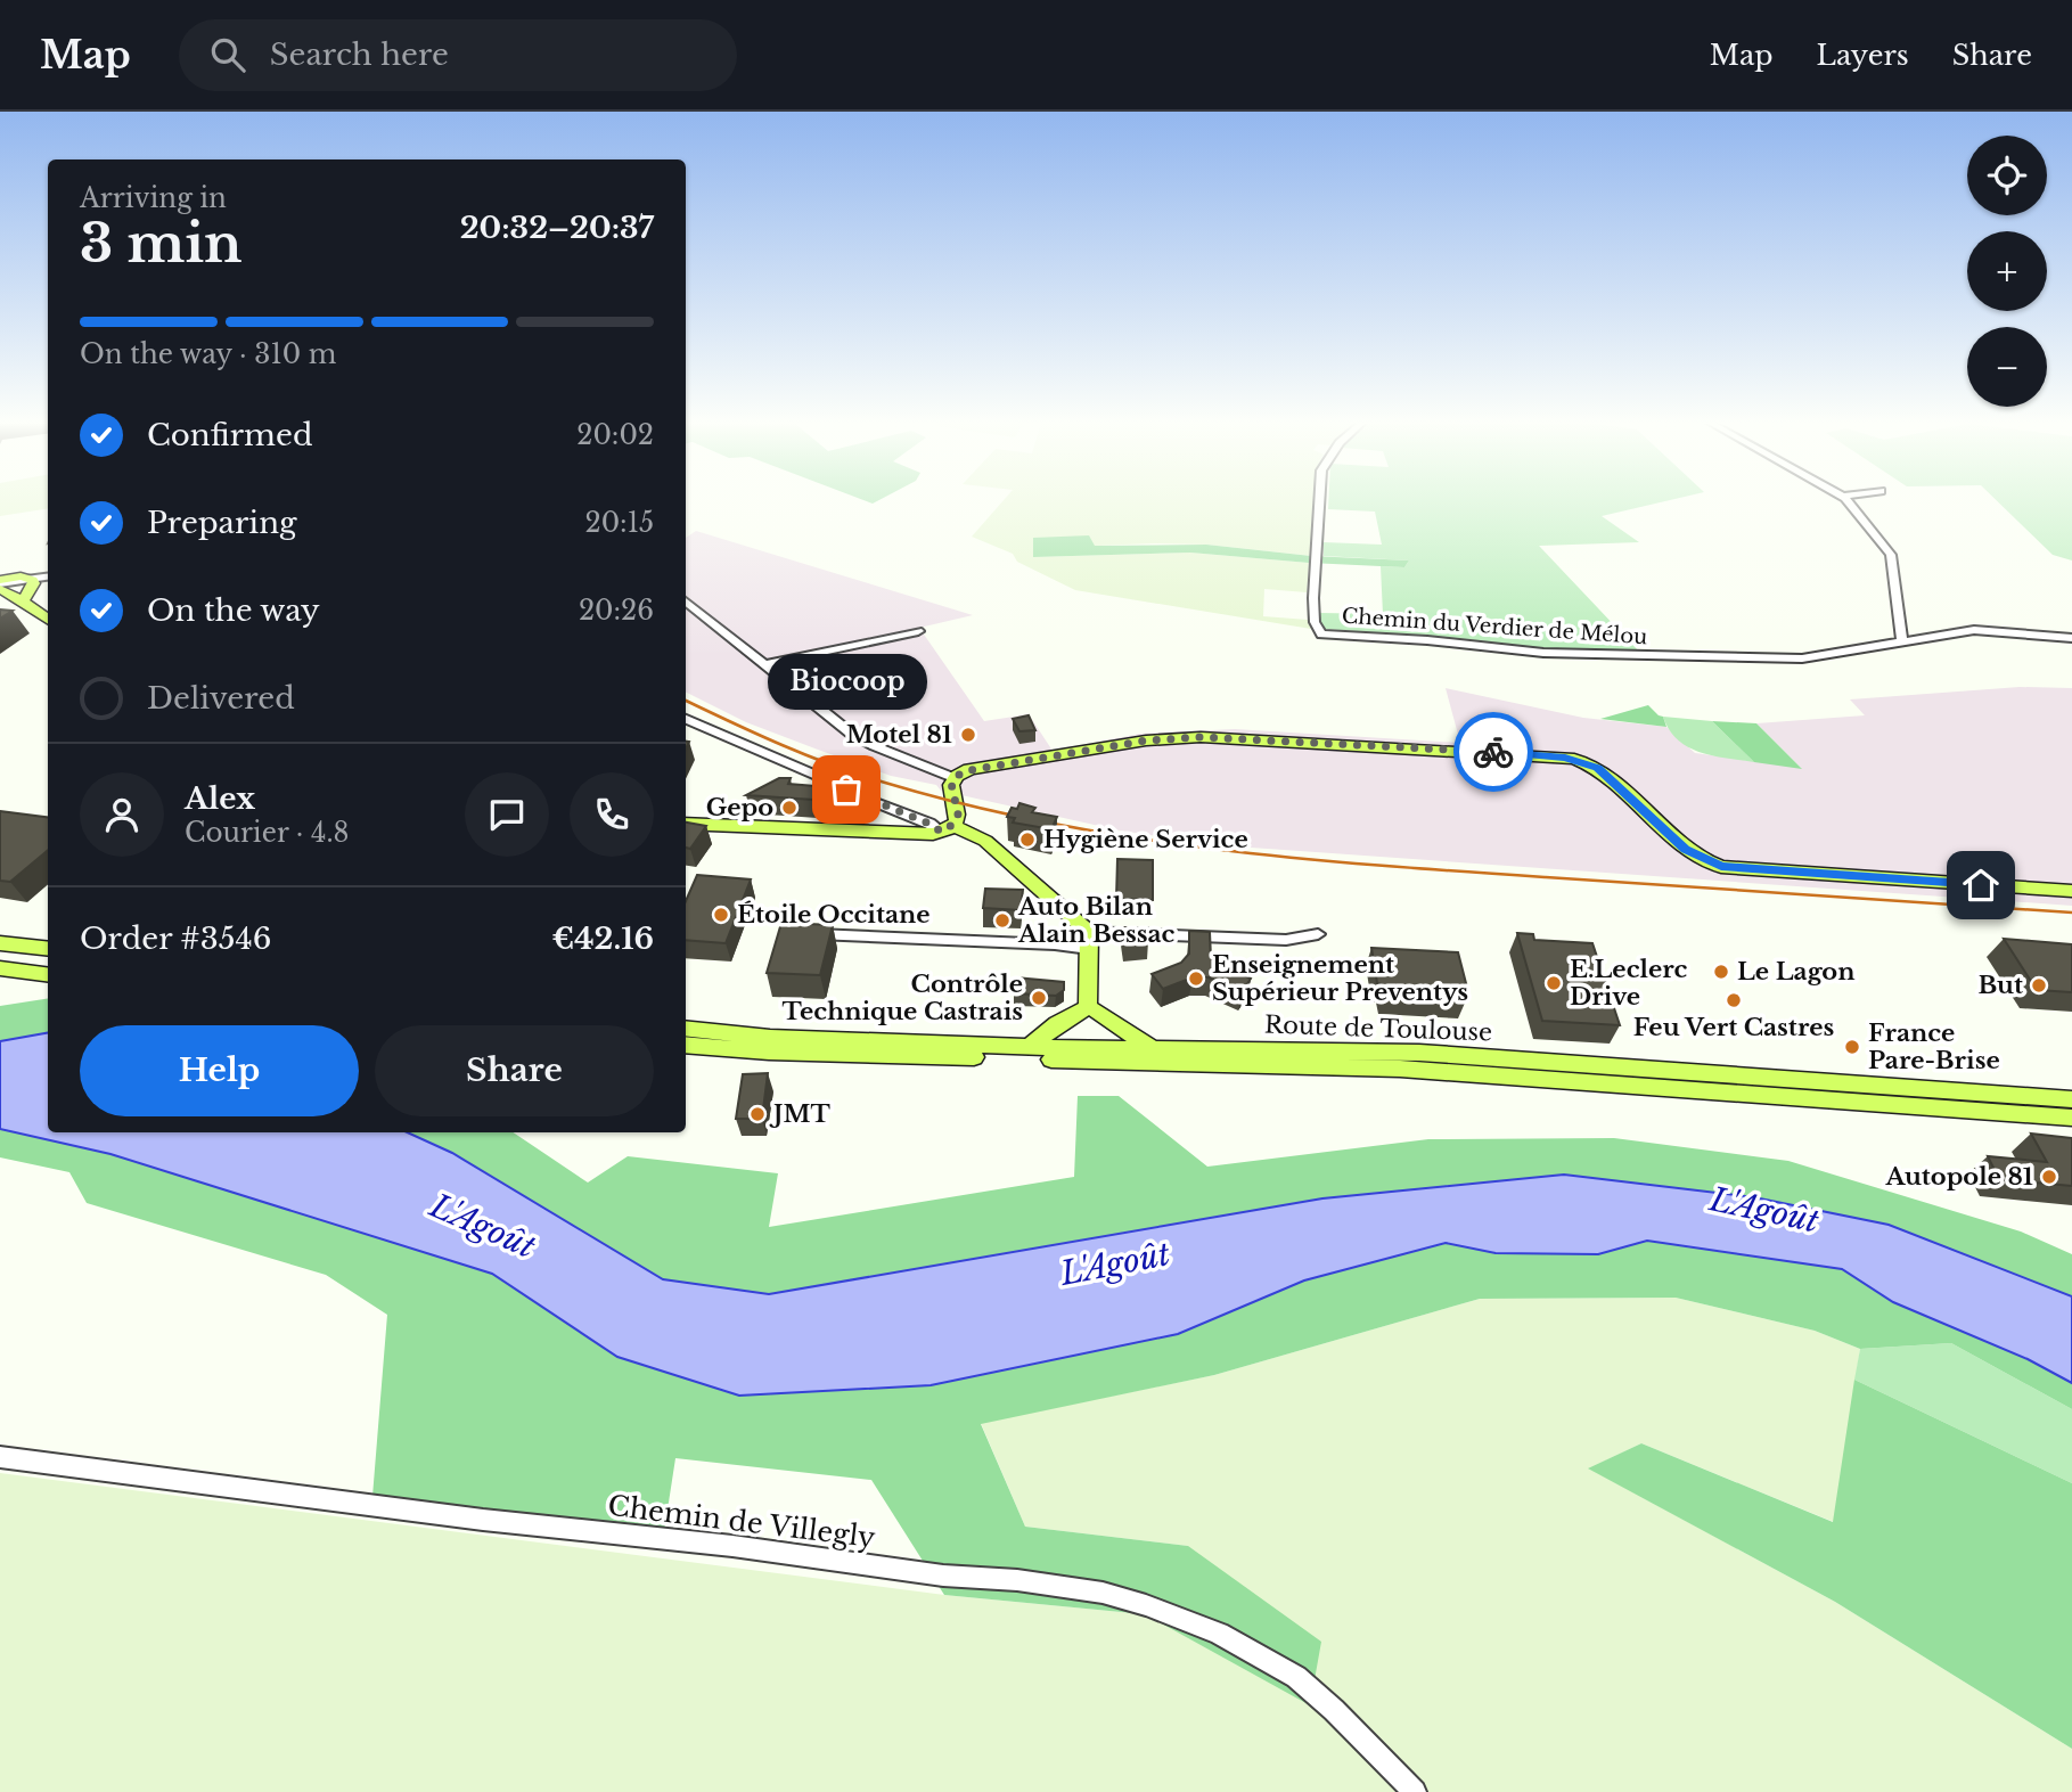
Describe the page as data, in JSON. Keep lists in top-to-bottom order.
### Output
{
  "streets": {
    "main road": ["Route de Toulouse"],
    "street": ["Chemin du Verdier de Mélou", "Chemin de Villegly"]
  },
  "water": ["L'Agoût"],
  "places": [
    "Motel 81",
    "Biocoop",
    "Gepo",
    "Hygiène Service",
    "Étoile Occitane",
    "Auto Bilan Alain Bessac",
    "Le Lagon",
    "Enseignement Supérieur Preventys",
    "E.Leclerc Drive",
    "But",
    "Contrôle Technique Castrais",
    "Feu Vert Castres",
    "France Pare-Brise",
    "JMT",
    "Autopole 81"
  ],
  "page": {
    "header": "Map",
    "search": "Search here",
    "nav": ["Map", "Layers", "Share"],
    "map_buttons": ["+", "−"],
    "heading": ["3 min", "Arriving in", "20:32–20:37"],
    "panel": [
      "Alex",
      "Courier · 4.8",
      "Order #3546",
      "€42.16"
    ],
    "bar": "On the way · 310 m",
    "list": [
      ["Confirmed", "20:02"],
      ["Preparing", "20:15"],
      ["On the way", "20:26"],
      "Delivered"
    ],
    "bubble": "Biocoop",
    "buttons": ["Help", "Share"]
  }
}
